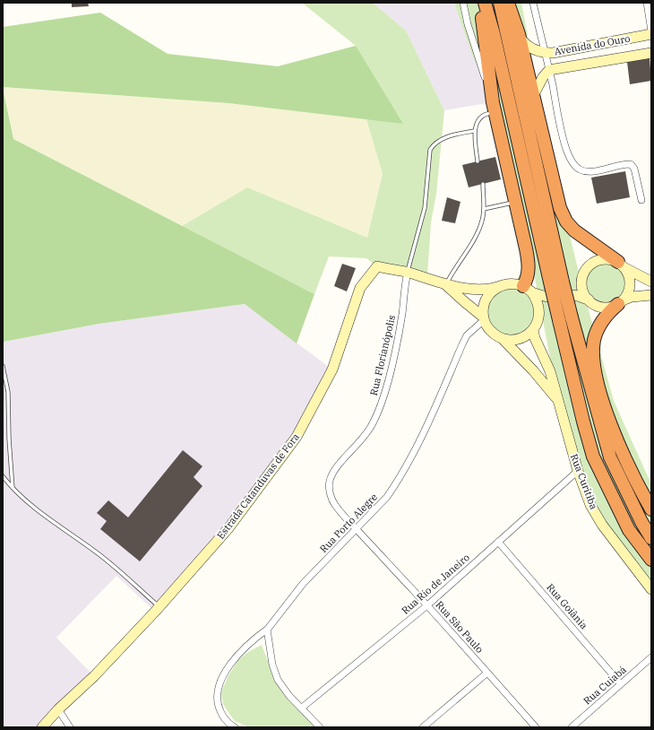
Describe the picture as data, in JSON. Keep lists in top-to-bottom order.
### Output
{
  "streets": {
    "street": [
      "Avenida do Ouro",
      "Rua Florianópolis",
      "Rua Curitiba",
      "Estrada Catanduvas de Fora",
      "Rua Porto Alegre",
      "Rua Rio de Janeiro",
      "Rua Goiânia",
      "Rua São Paulo",
      "Rua Cuiabá"
    ]
  },
  "crossings": [
    ["Rua Florianópolis", "Estrada Catanduvas de Fora"],
    ["Rua Florianópolis", "Rua São Paulo"],
    ["Rua Curitiba", "Rua Porto Alegre"],
    ["Rua Curitiba", "Rua Rio de Janeiro"],
    ["Rua Porto Alegre", "Rua São Paulo"],
    ["Rua Rio de Janeiro", "Rua Goiânia"],
    ["Rua Rio de Janeiro", "Rua São Paulo"],
    ["Rua Goiânia", "Rua Cuiabá"]
  ]
}
